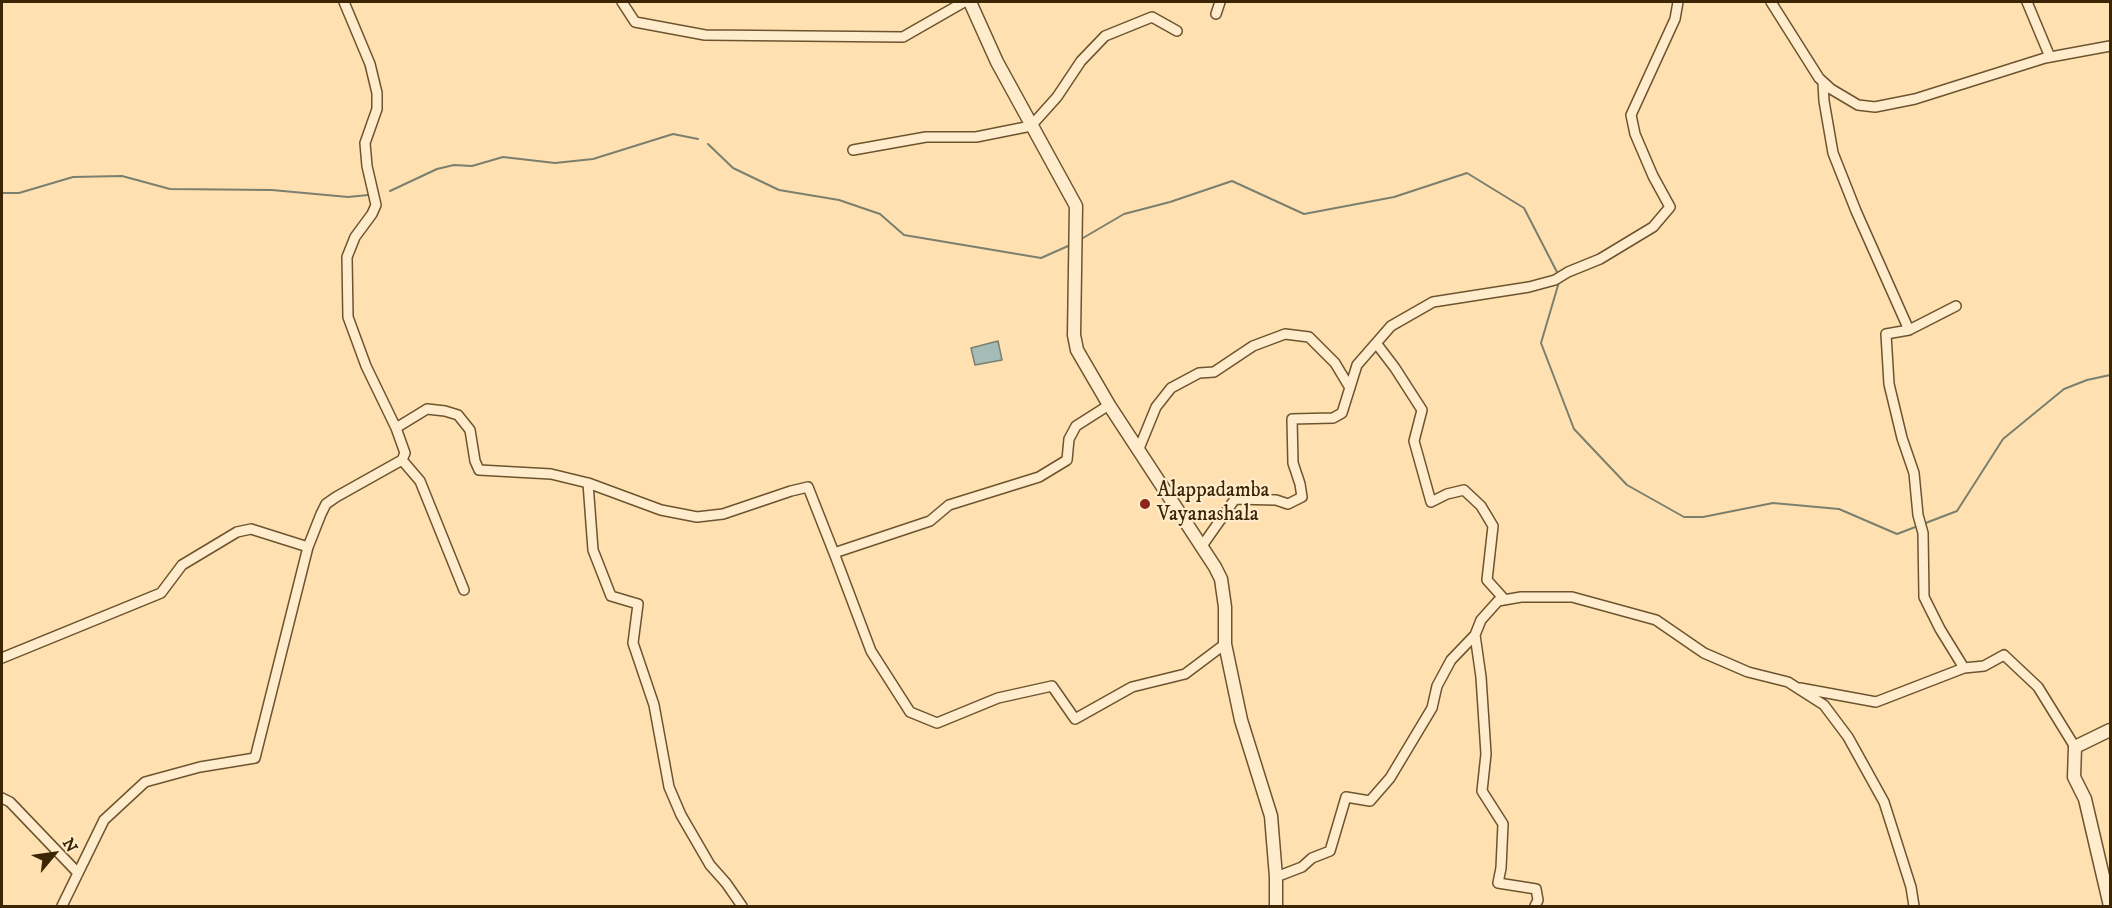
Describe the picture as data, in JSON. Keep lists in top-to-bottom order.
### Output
{
  "places": ["Alappadamba Vayanashala"],
  "north": "top right"
}
